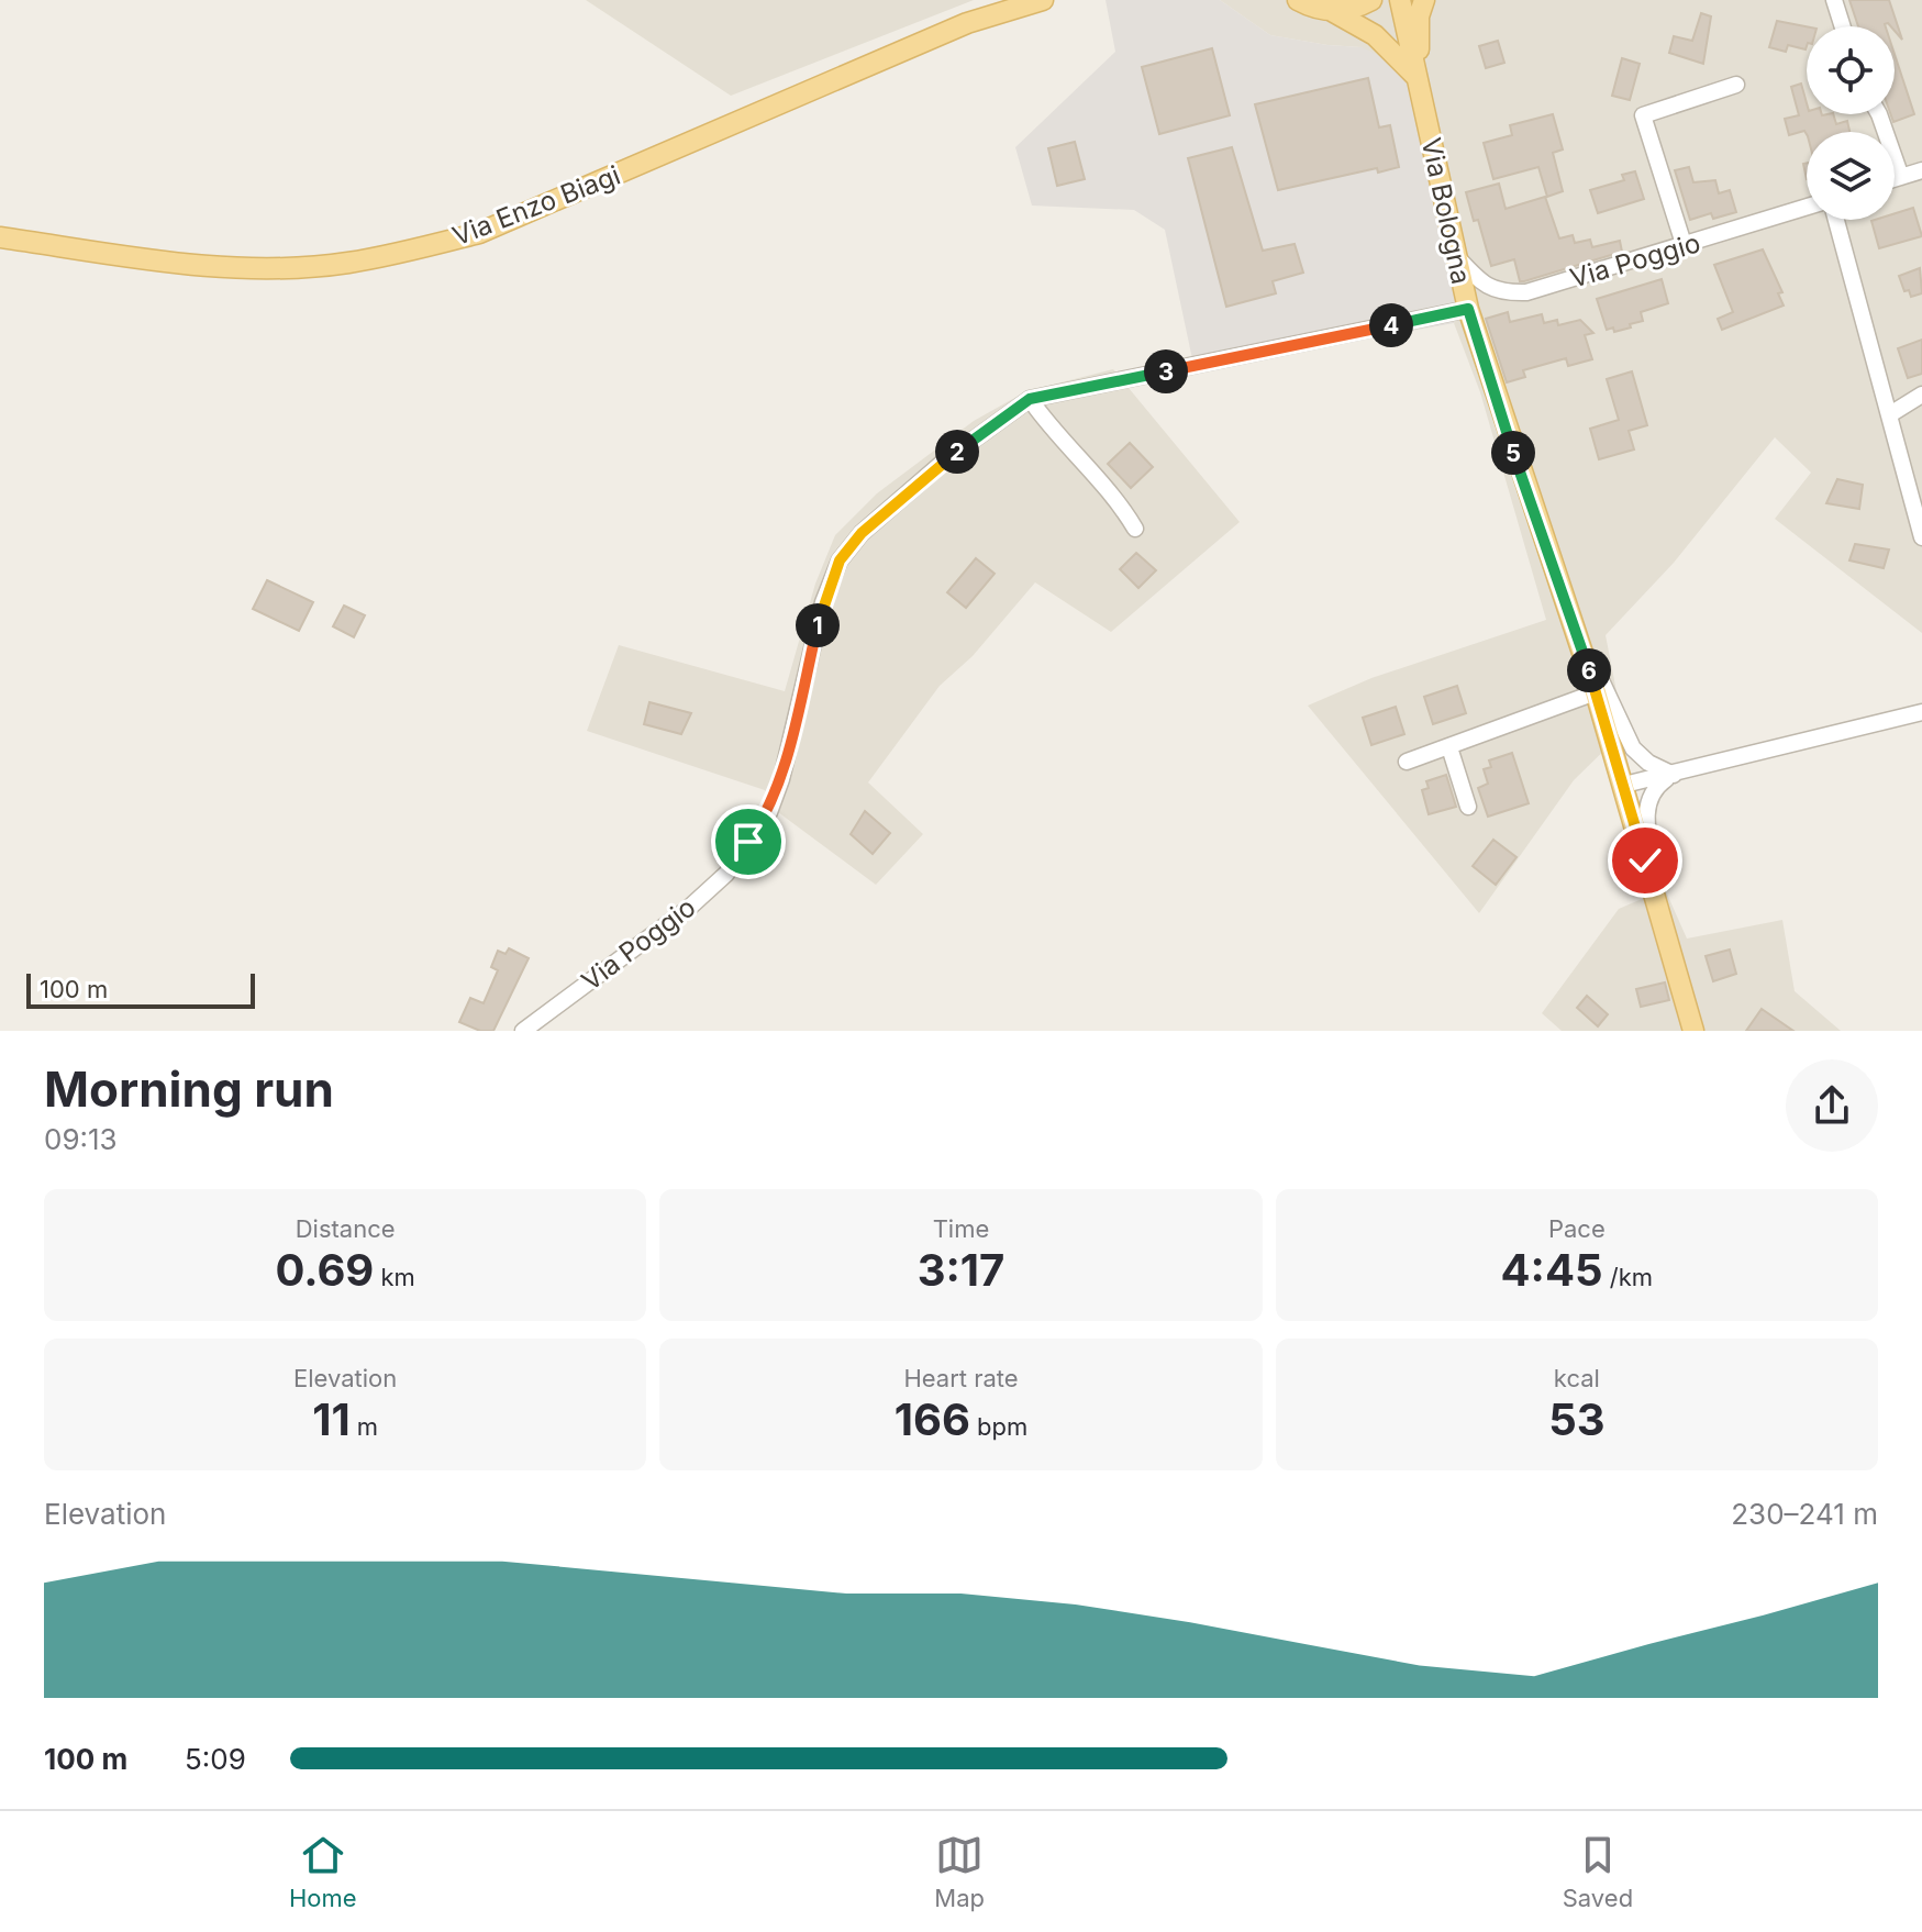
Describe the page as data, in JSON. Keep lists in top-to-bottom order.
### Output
{
  "streets": {
    "main road": ["Via Enzo Biagi", "Via Bologna"],
    "street": ["Via Poggio"]
  },
  "crossings": [
    ["Via Bologna", "Via Poggio"]
  ],
  "scale_bar": "100 m",
  "page": {
    "pins": [
      "4",
      "3",
      "2",
      "5",
      "1",
      "6"
    ],
    "scale": "100 m",
    "heading": ["Morning run", "09:13"],
    "stats": [
      ["Distance", "0.69 km"],
      ["Time", "3:17"],
      ["Pace", "4:45 /km"],
      ["Elevation", "11 m"],
      ["Heart rate", "166 bpm"],
      ["kcal", "53"]
    ],
    "chart": ["Elevation", "230–241 m"],
    "list": [
      {
        "name": "100 m",
        "note": "5:09"
      }
    ],
    "tabs": ["Home", "Map", "Saved"]
  }
}
